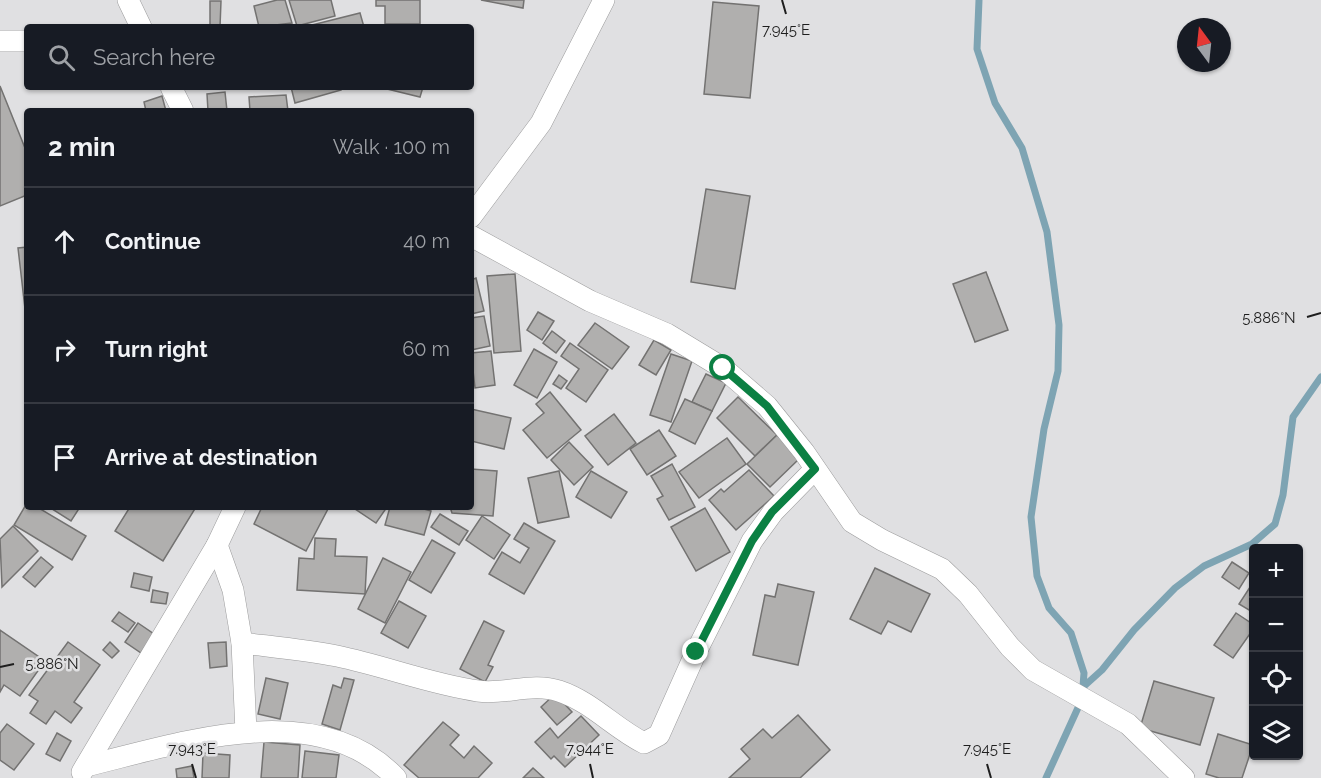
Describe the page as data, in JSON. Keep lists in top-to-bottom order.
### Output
{
  "north": "top",
  "page": {
    "search": "Search here",
    "heading": ["2 min", "Walk · 100 m"],
    "list": [
      ["Continue", "40 m"],
      ["Turn right", "60 m"],
      "Arrive at destination"
    ],
    "map_buttons": ["+", "−"]
  },
  "coordinates": [
    "7.945°E",
    "5.886°N",
    "7.943°E",
    "7.944°E"
  ]
}
